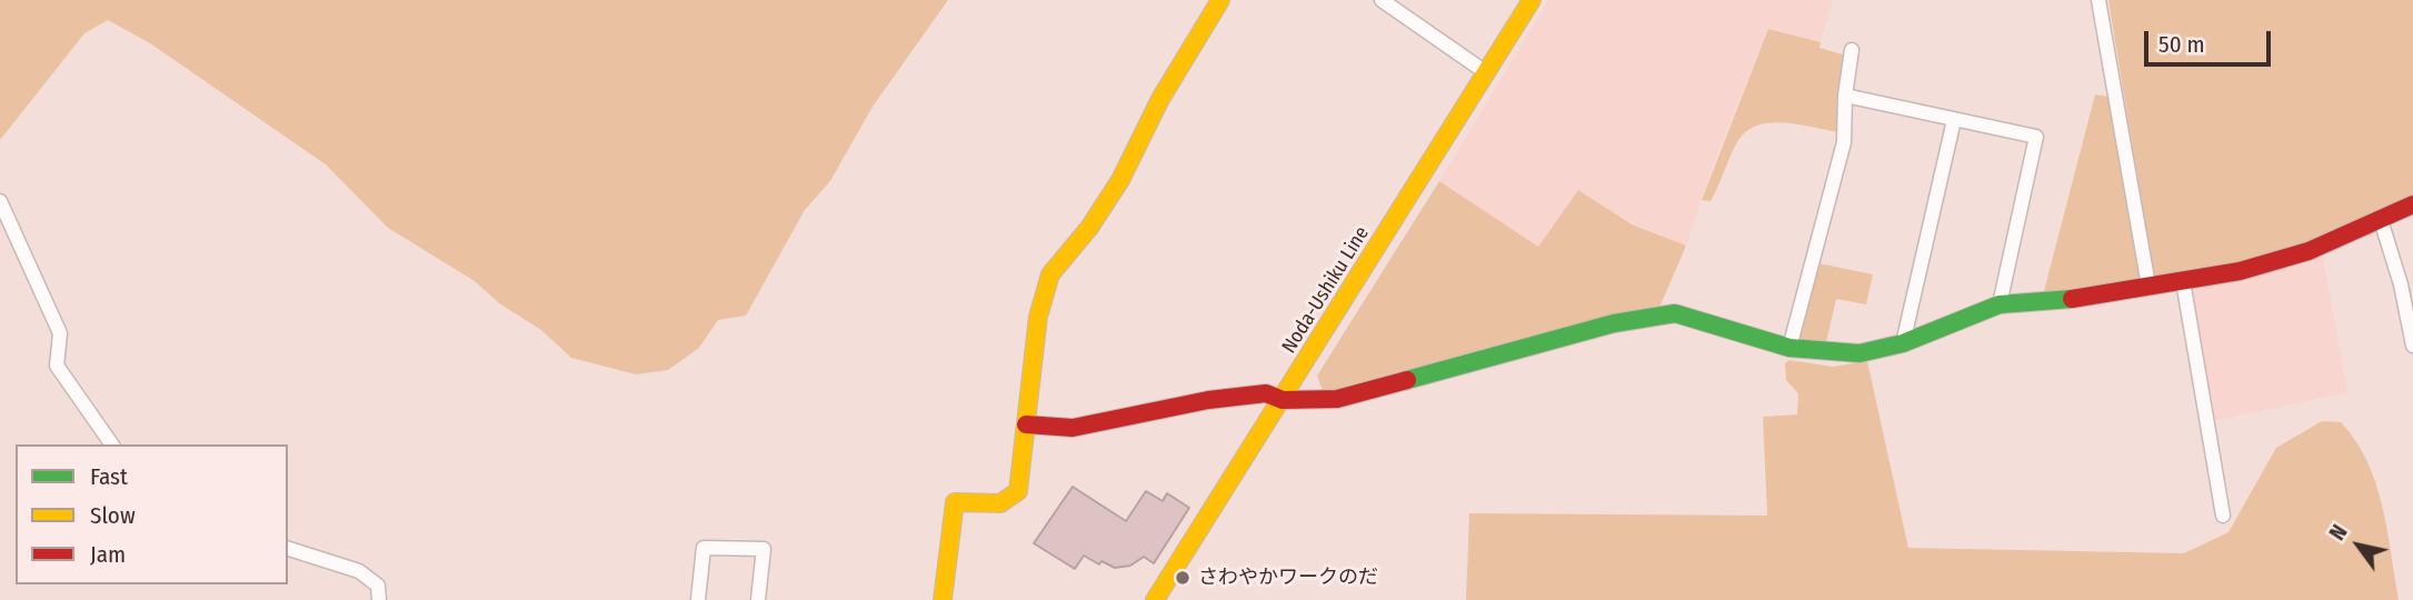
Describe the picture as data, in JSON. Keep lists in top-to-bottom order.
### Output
{
  "streets": {
    "street": ["Noda-Ushiku Line"]
  },
  "places": ["さわやかワークのだ"],
  "legend": ["Fast", "Slow", "Jam"],
  "scale_bar": "50 m",
  "north": "top left"
}
